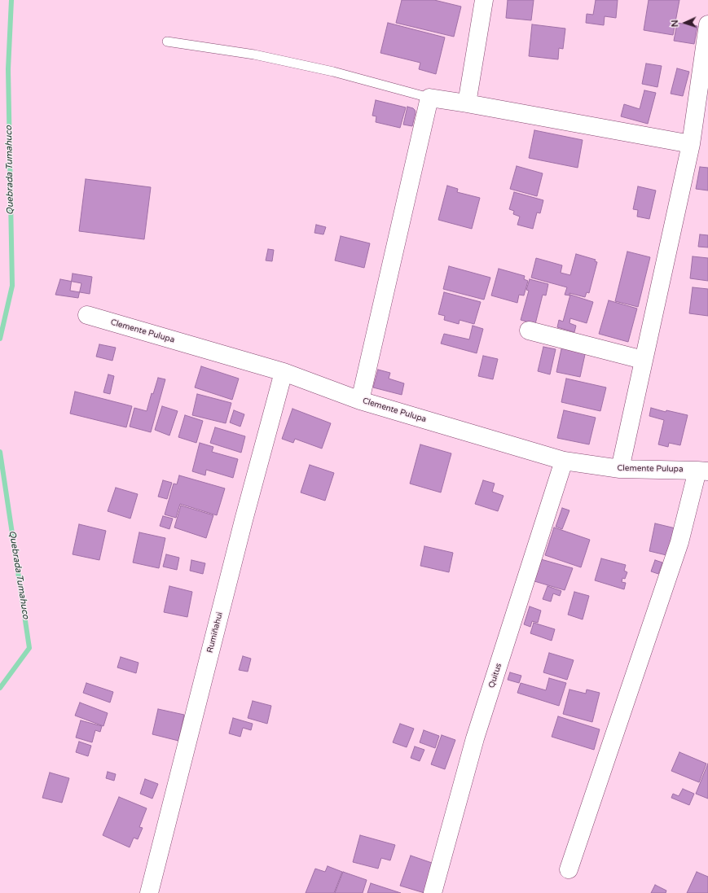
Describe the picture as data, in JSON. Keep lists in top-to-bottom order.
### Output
{
  "streets": {
    "street": ["Clemente Pulupa", "Rumiñahui", "Quitus"]
  },
  "crossings": [
    ["Clemente Pulupa", "Rumiñahui"],
    ["Clemente Pulupa", "Quitus"]
  ],
  "water": ["Quebrada Tumahuco"],
  "north": "left"
}
